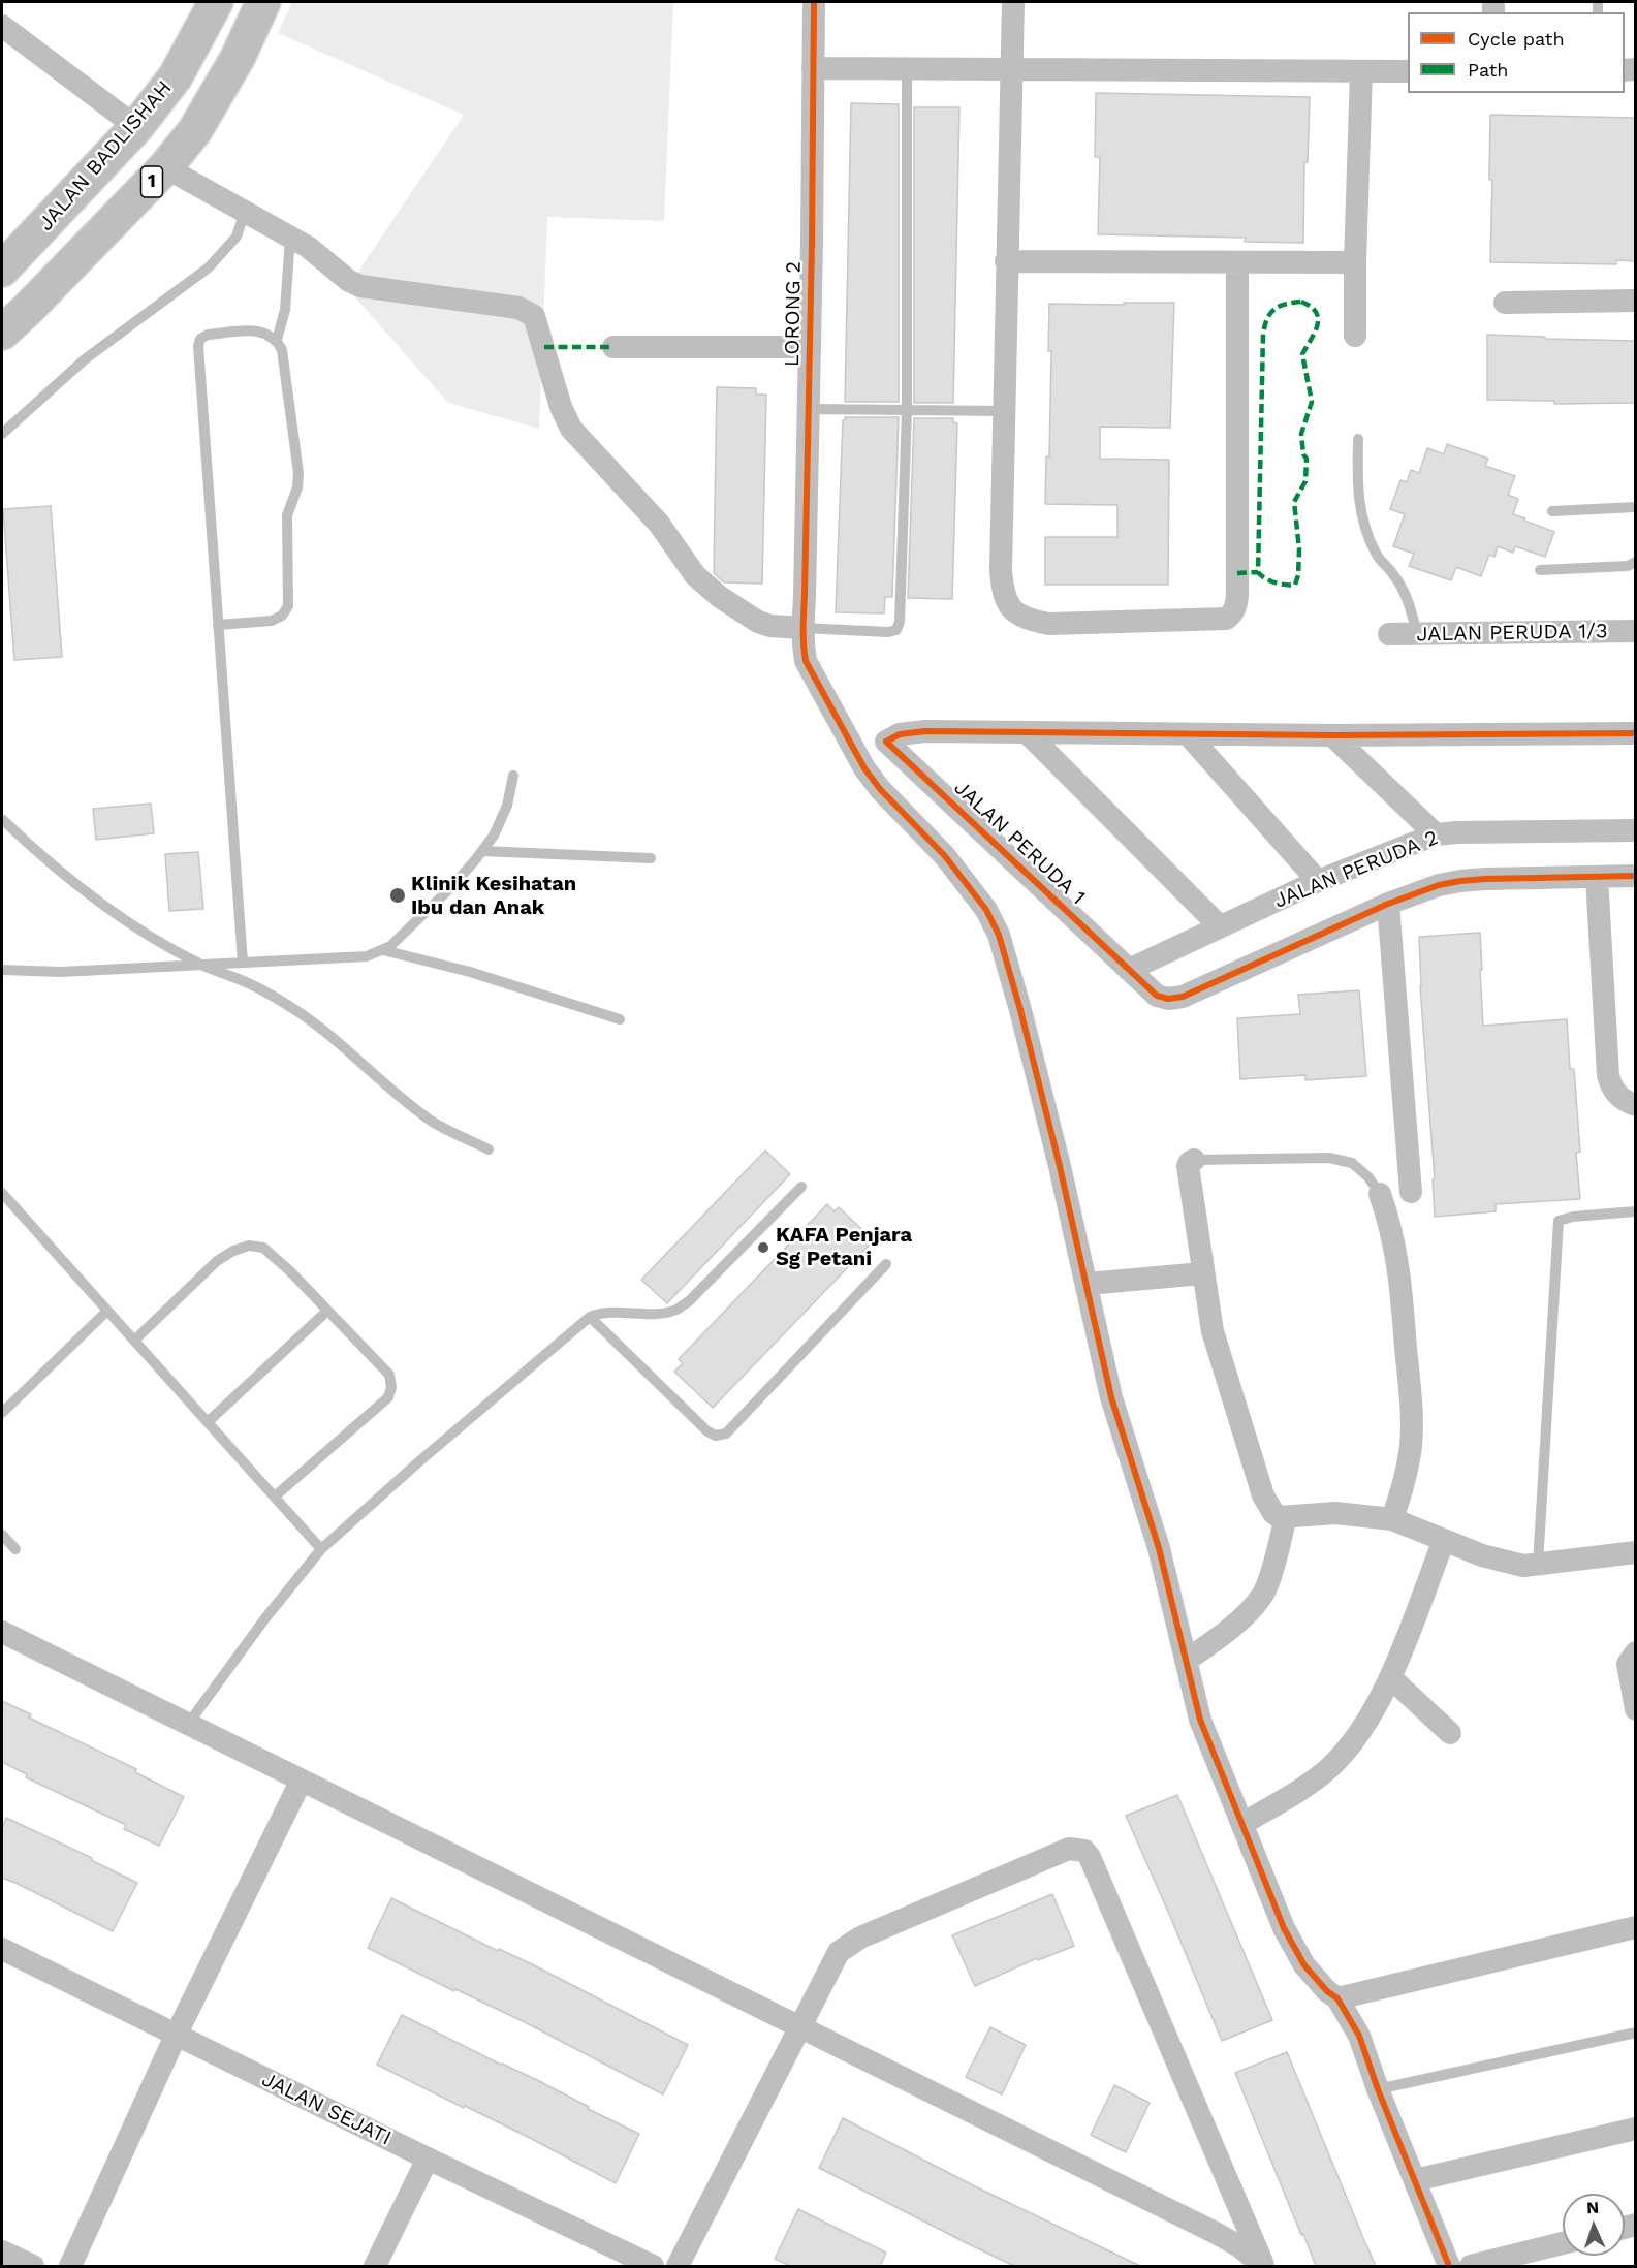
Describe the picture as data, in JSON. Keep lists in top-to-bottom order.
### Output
{
  "streets": {
    "main road": ["JALAN BADLISHAH", "1"],
    "street": [
      "LORONG 2",
      "JALAN PERUDA 1/3",
      "JALAN PERUDA 1",
      "JALAN PERUDA 2",
      "JALAN SEJATI"
    ]
  },
  "crossings": [
    ["JALAN PERUDA 1", "JALAN PERUDA 2"]
  ],
  "places": ["Klinik Kesihatan Ibu dan Anak", "KAFA Penjara Sg Petani"],
  "legend": ["Cycle path", "Path"],
  "north": "top"
}
